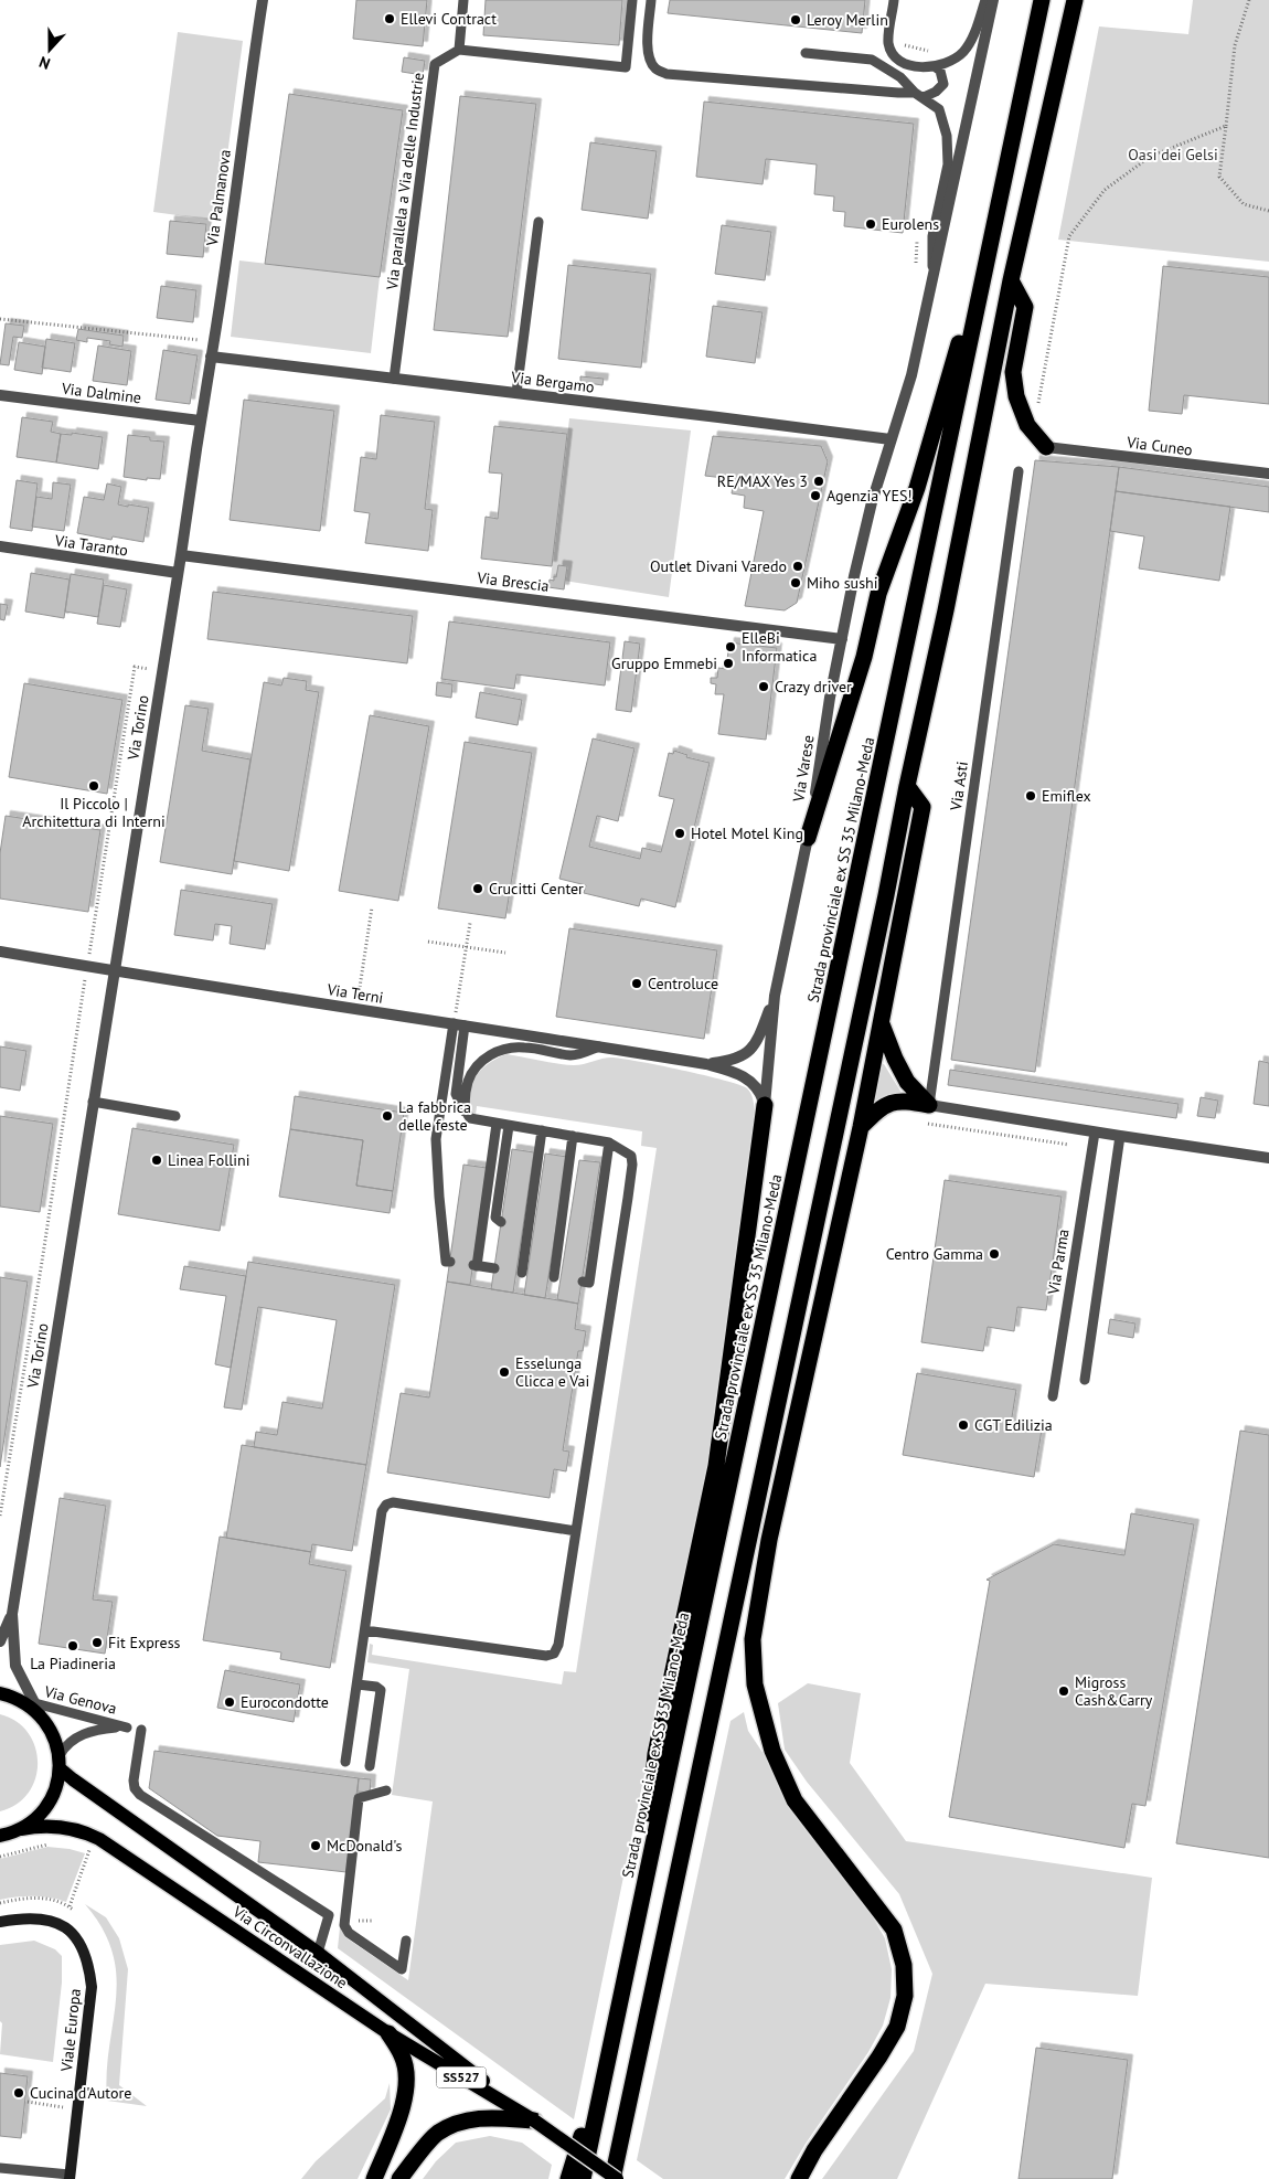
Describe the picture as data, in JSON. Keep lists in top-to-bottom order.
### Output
{
  "streets": {
    "highway": ["Strada provinciale ex SS 35 Milano-Meda"],
    "main road": ["Via Circonvallazione", "SS527"],
    "street": [
      "Via Palmanova",
      "Via Bergamo",
      "Via Dalmine",
      "Via Cuneo",
      "Via Taranto",
      "Via Brescia",
      "Via Torino",
      "Via Varese",
      "Via Terni",
      "Viale Europa"
    ],
    "lane": [
      "Via parallela a Via delle Industrie",
      "Via Asti",
      "Via Parma",
      "Via Genova"
    ]
  },
  "crossings": [
    ["Via parallela a Via delle Industrie", "Via Bergamo"],
    ["Via Palmanova", "Via Bergamo"],
    ["Via Palmanova", "Via Torino"],
    ["Via Bergamo", "Via Torino"],
    ["Via Bergamo", "Via Varese"],
    ["Via Dalmine", "Via Torino"],
    ["Via Taranto", "Via Torino"],
    ["Via Brescia", "Via Torino"],
    ["Via Brescia", "Via Varese"],
    ["Via Torino", "Via Terni"],
    ["Via Torino", "Via Genova"],
    ["Via Genova", "Via Circonvallazione"]
  ],
  "parks": ["Oasi dei Gelsi"],
  "places": [
    "Ellevi Contract",
    "Leroy Merlin",
    "Eurolens",
    "RE/MAX Yes 3",
    "Agenzia YES!",
    "Outlet Divani Varedo",
    "Miho sushi",
    "ElleBi Informatica",
    "Gruppo Emmebi",
    "Crazy driver",
    "Il Piccolo | Architettura di Interni",
    "Emiflex",
    "Hotel Motel King",
    "Crucitti Center",
    "Centroluce",
    "La fabbrica delle feste",
    "Linea Follini",
    "Centro Gamma",
    "Esselunga Clicca e Vai",
    "CGT Edilizia",
    "Fit Express",
    "La Piadineria",
    "Migross Cash&Carry",
    "Eurocondotte",
    "McDonald's",
    "Cucina d'Autore"
  ],
  "north": "bottom"
}
